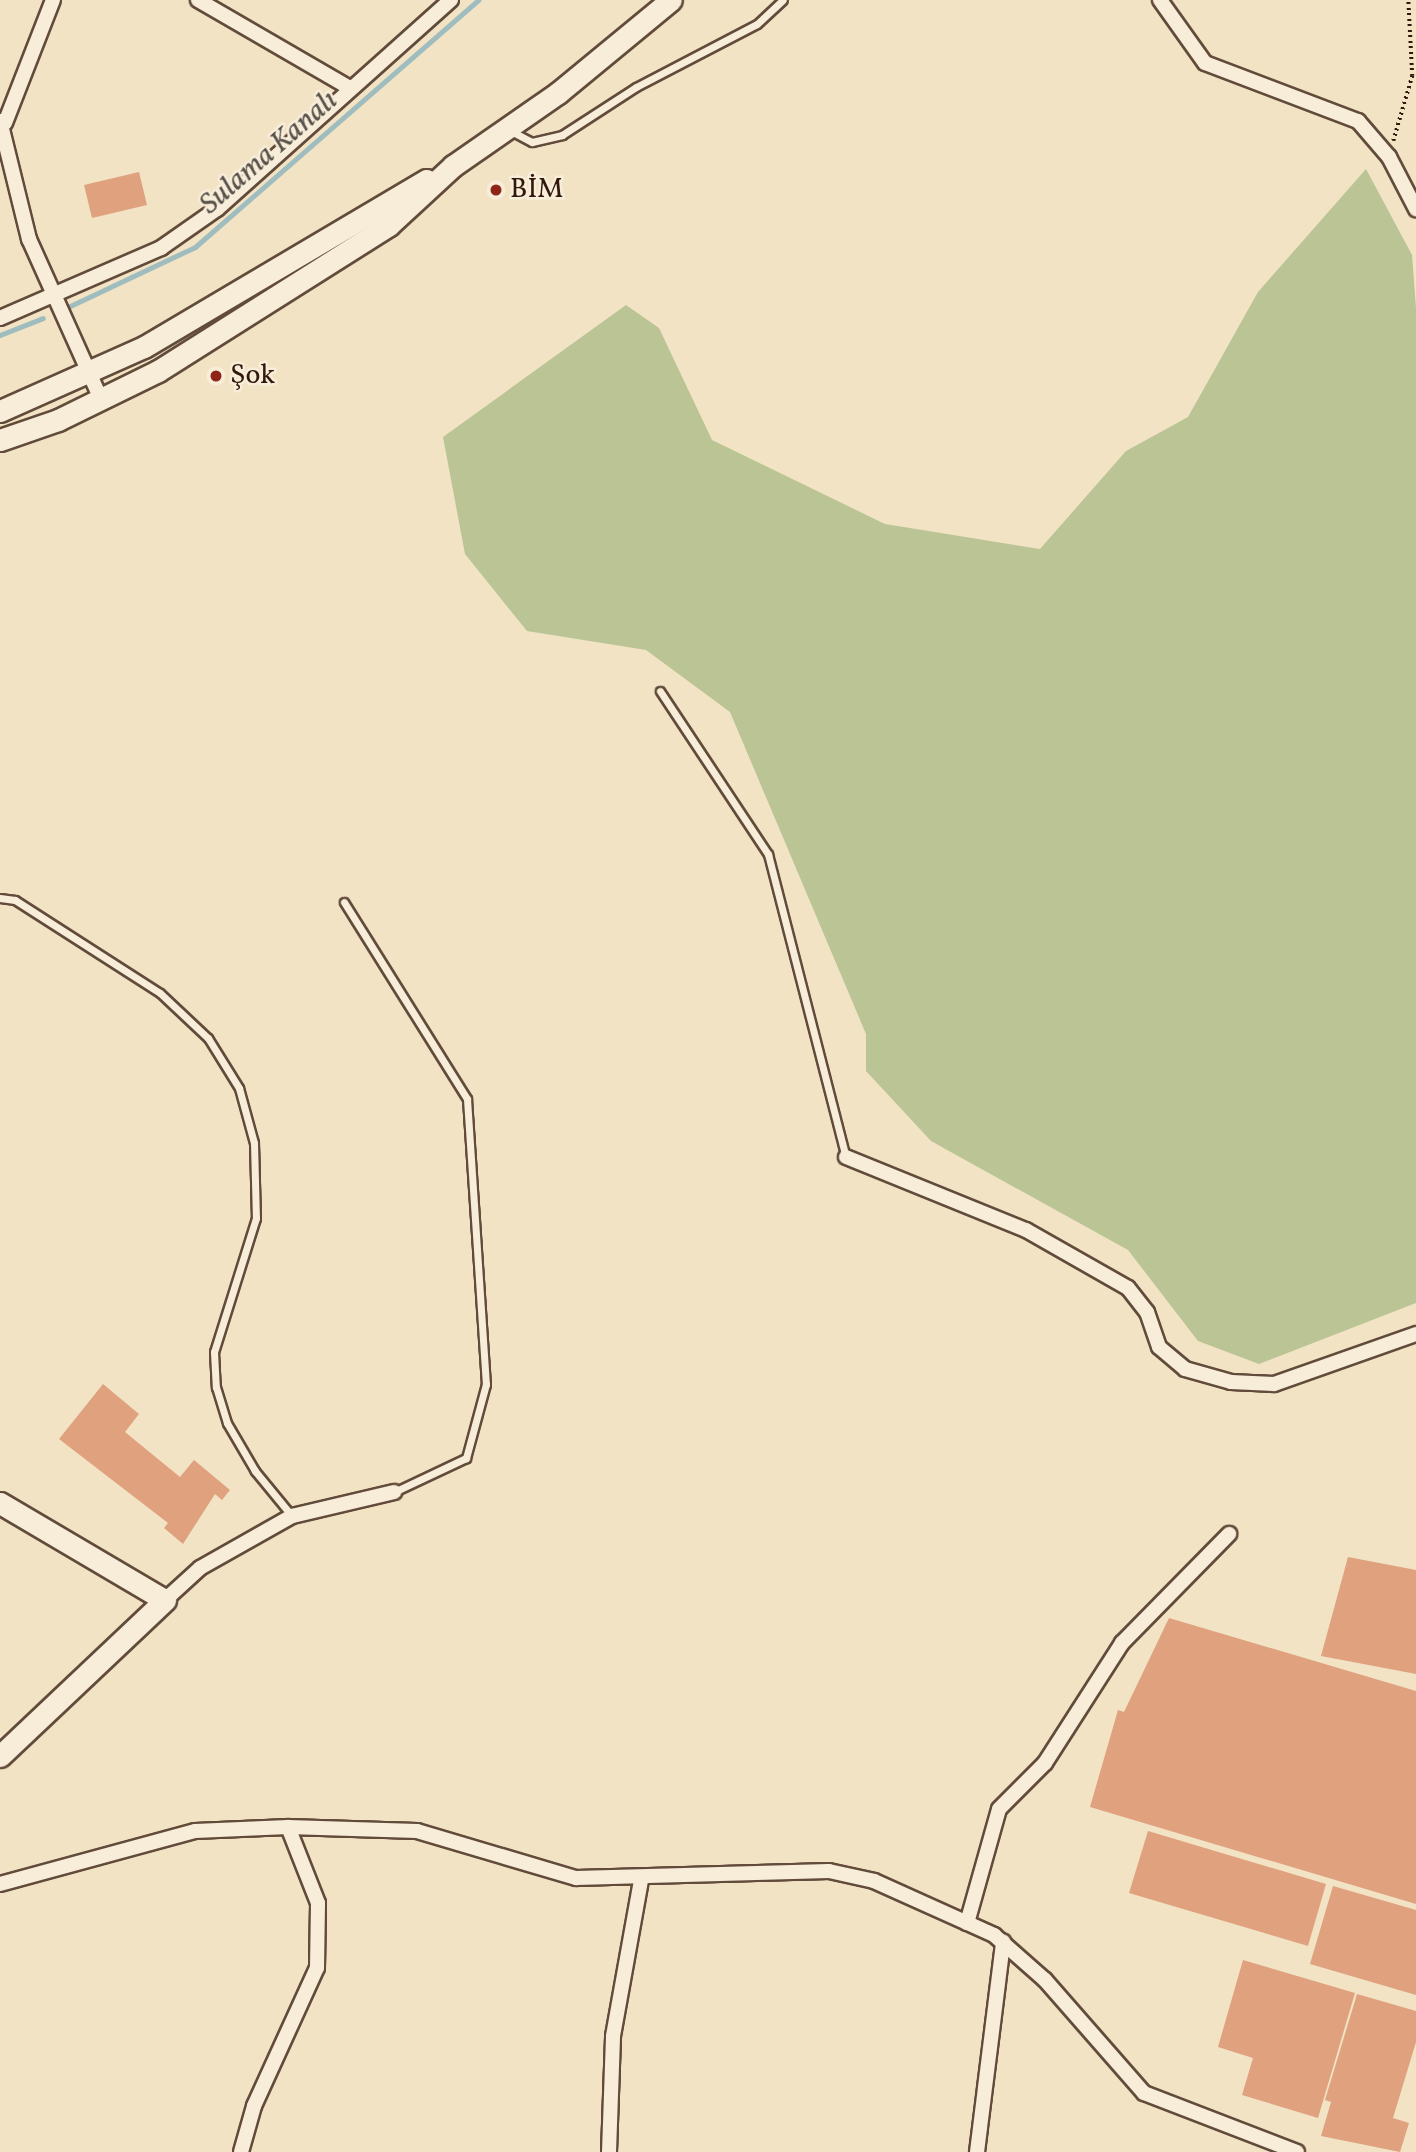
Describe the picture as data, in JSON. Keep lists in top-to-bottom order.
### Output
{
  "water": ["Sulama Kanalı"],
  "places": ["BİM", "Şok"]
}
